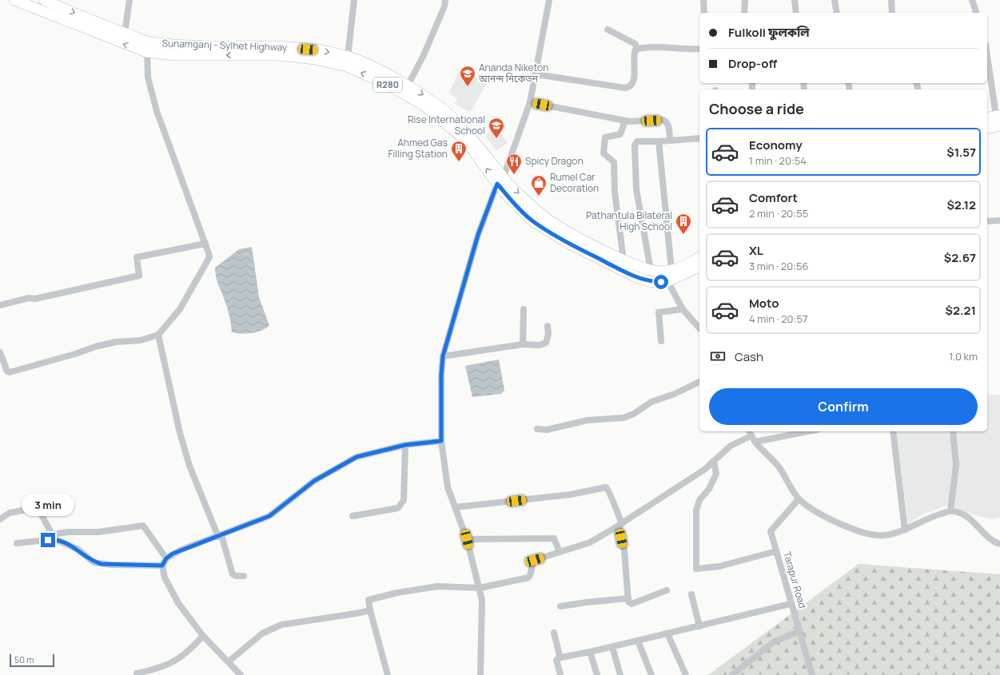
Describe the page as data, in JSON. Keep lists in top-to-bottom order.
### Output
{
  "streets": {
    "main road": ["Sunamganj - Sylhet Highway", "R280"],
    "street": ["Tarapur Road"]
  },
  "places": {
    "school or university": ["Ananda Niketon আনন্দ নিকেতন", "Rise International School"],
    "building": ["Ahmed Gas Filling Station", "Pathantula Bilateral High School"],
    "restaurant": ["Spicy Dragon"],
    "shop": ["Rumel Car Decoration"]
  },
  "scale_bar": "50 m",
  "page": {
    "banner": ["Fulkoli ফুলকলি", "Drop-off"],
    "heading": "Choose a ride",
    "list": [
      {
        "name": "Economy",
        "note": "1 min · 20:54",
        "value": "$1.57"
      },
      {
        "name": "Comfort",
        "note": "2 min · 20:55",
        "value": "$2.12"
      },
      {
        "name": "XL",
        "note": "3 min · 20:56",
        "value": "$2.67"
      },
      {
        "name": "Moto",
        "note": "4 min · 20:57",
        "value": "$2.21"
      }
    ],
    "pay": ["Cash", "1.0 km"],
    "buttons": "Confirm",
    "bubble": "3 min",
    "scale": "50 m"
  }
}
